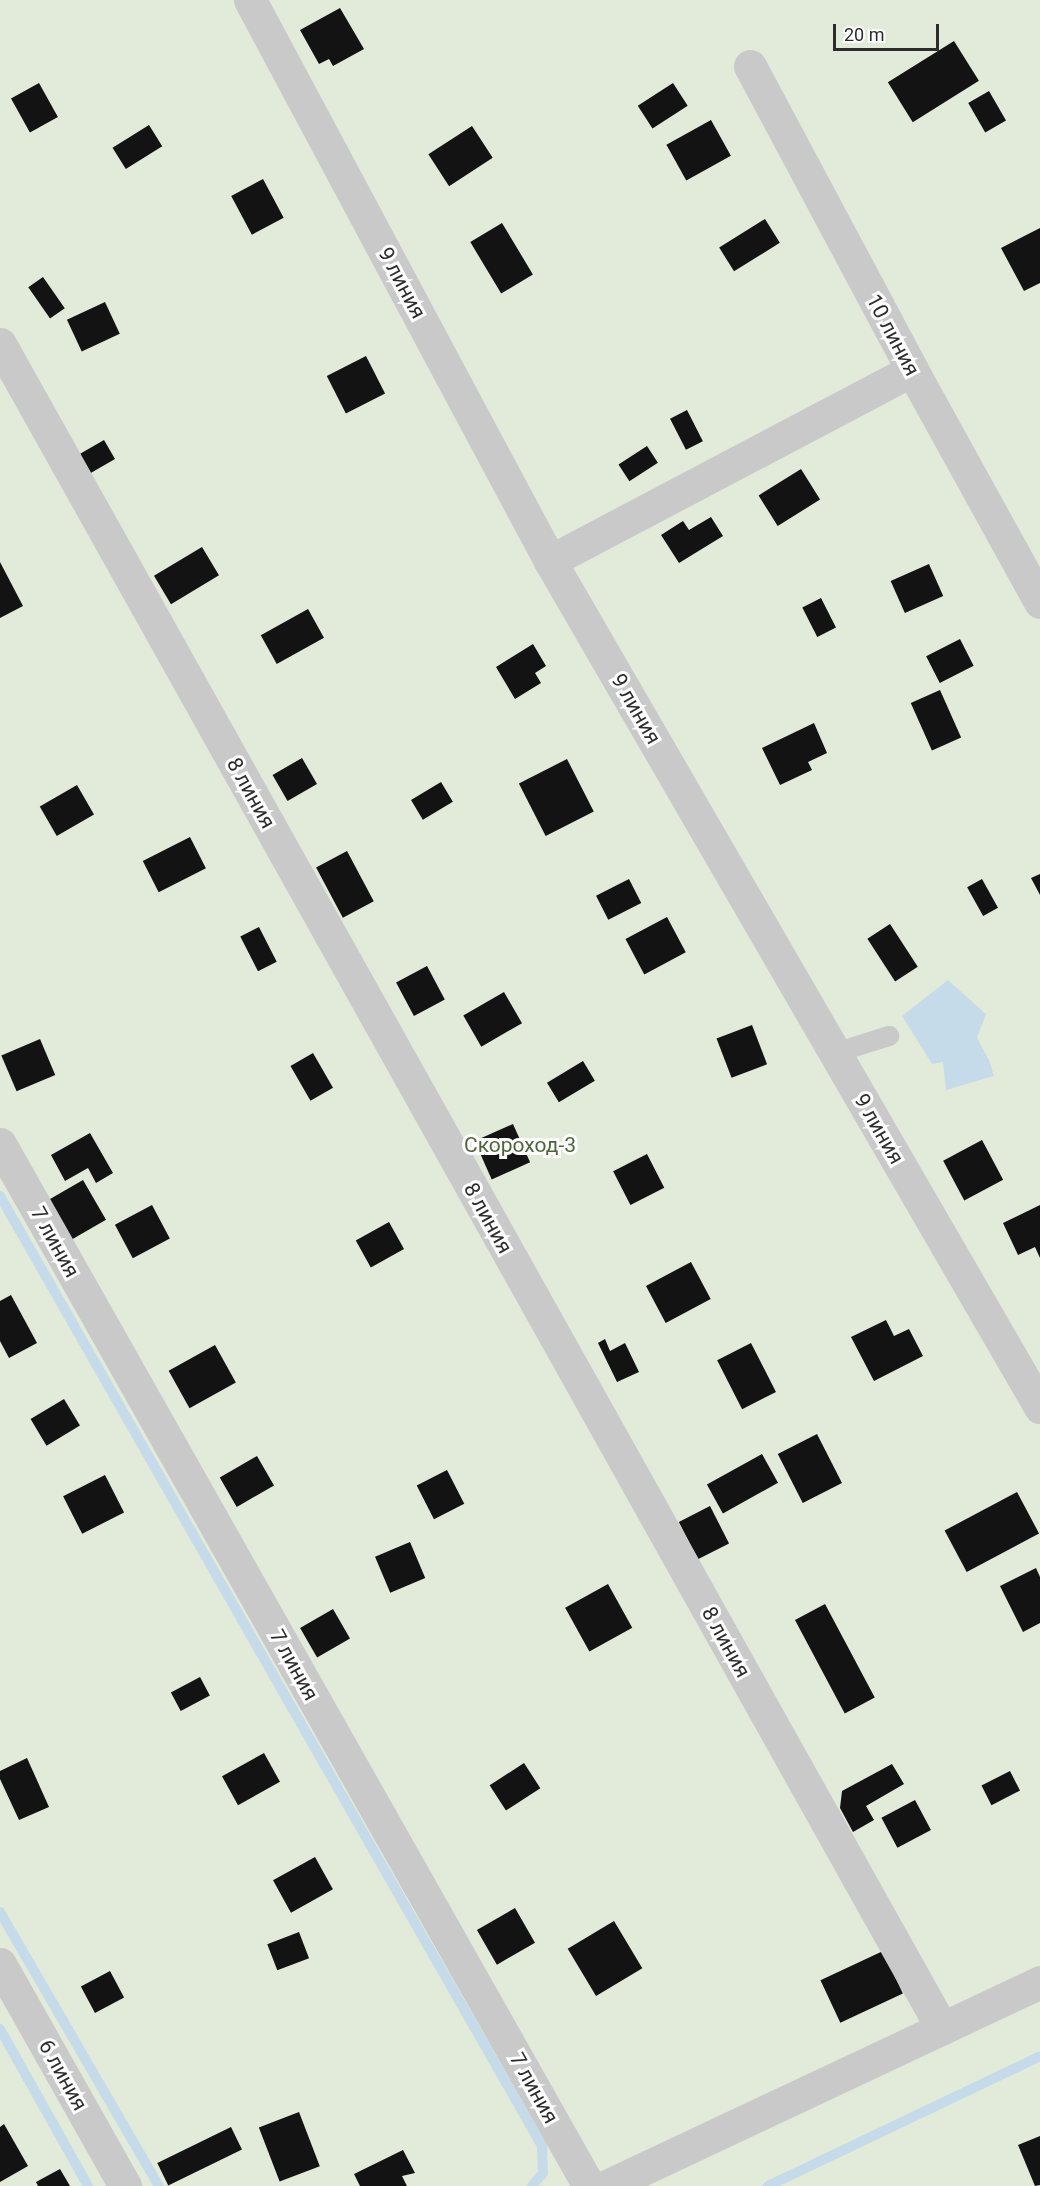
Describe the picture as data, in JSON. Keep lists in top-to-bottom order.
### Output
{
  "streets": {
    "street": [
      "9 линия",
      "10 линия",
      "8 линия",
      "7 линия",
      "6 линия"
    ]
  },
  "parks": ["Скороход-3"],
  "scale_bar": "20 m"
}
